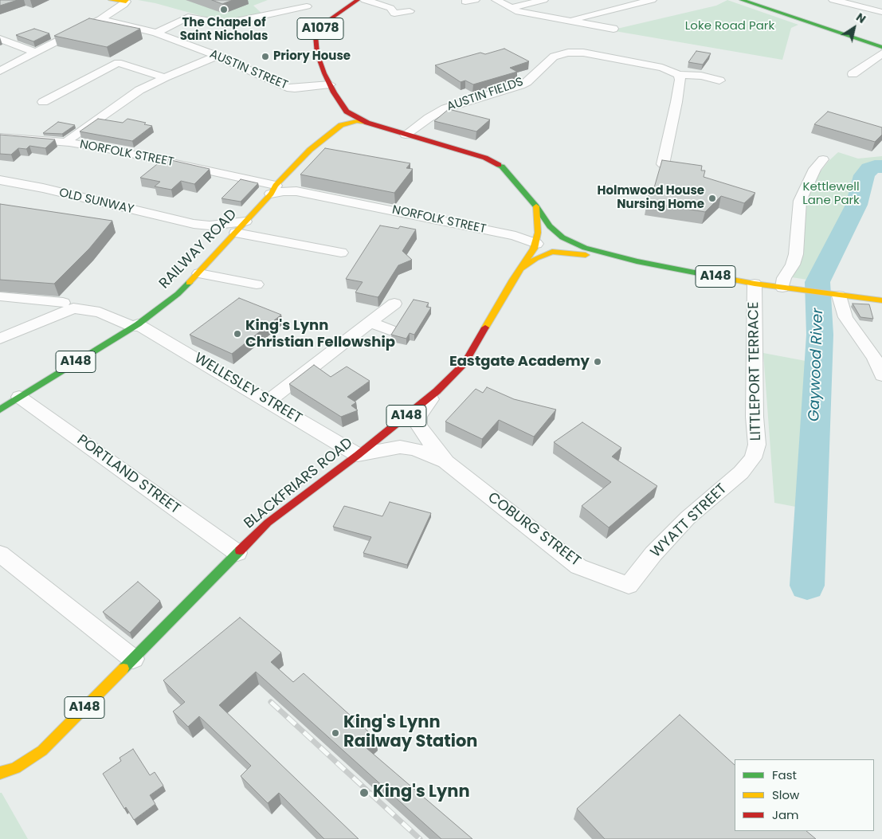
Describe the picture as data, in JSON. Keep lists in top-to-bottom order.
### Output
{
  "streets": {
    "main road": [
      "A1078",
      "RAILWAY ROAD",
      "A148",
      "BLACKFRIARS ROAD"
    ],
    "street": [
      "AUSTIN STREET",
      "AUSTIN FIELDS",
      "NORFOLK STREET",
      "OLD SUNWAY",
      "LITTLEPORT TERRACE",
      "WELLESLEY STREET",
      "PORTLAND STREET",
      "WYATT STREET",
      "COBURG STREET"
    ]
  },
  "crossings": [
    ["A1078", "AUSTIN STREET"],
    ["A1078", "A148"],
    ["AUSTIN FIELDS", "A148"],
    ["NORFOLK STREET", "RAILWAY ROAD"],
    ["NORFOLK STREET", "A148"],
    ["NORFOLK STREET", "BLACKFRIARS ROAD"],
    ["OLD SUNWAY", "RAILWAY ROAD"],
    ["RAILWAY ROAD", "A148"],
    ["RAILWAY ROAD", "WELLESLEY STREET"],
    ["RAILWAY ROAD", "PORTLAND STREET"],
    ["A148", "LITTLEPORT TERRACE"],
    ["A148", "BLACKFRIARS ROAD"],
    ["LITTLEPORT TERRACE", "WYATT STREET"],
    ["WELLESLEY STREET", "BLACKFRIARS ROAD"],
    ["WELLESLEY STREET", "COBURG STREET"],
    ["PORTLAND STREET", "BLACKFRIARS ROAD"],
    ["BLACKFRIARS ROAD", "COBURG STREET"],
    ["WYATT STREET", "COBURG STREET"]
  ],
  "water": ["Gaywood River"],
  "parks": ["Loke Road Park", "Kettlewell Lane Park"],
  "places": [
    "The Chapel of Saint Nicholas",
    "Priory House",
    "Holmwood House Nursing Home",
    "King's Lynn Christian Fellowship",
    "Eastgate Academy",
    "King's Lynn Railway Station",
    "King's Lynn"
  ],
  "legend": ["Fast", "Slow", "Jam"],
  "north": "top right"
}
